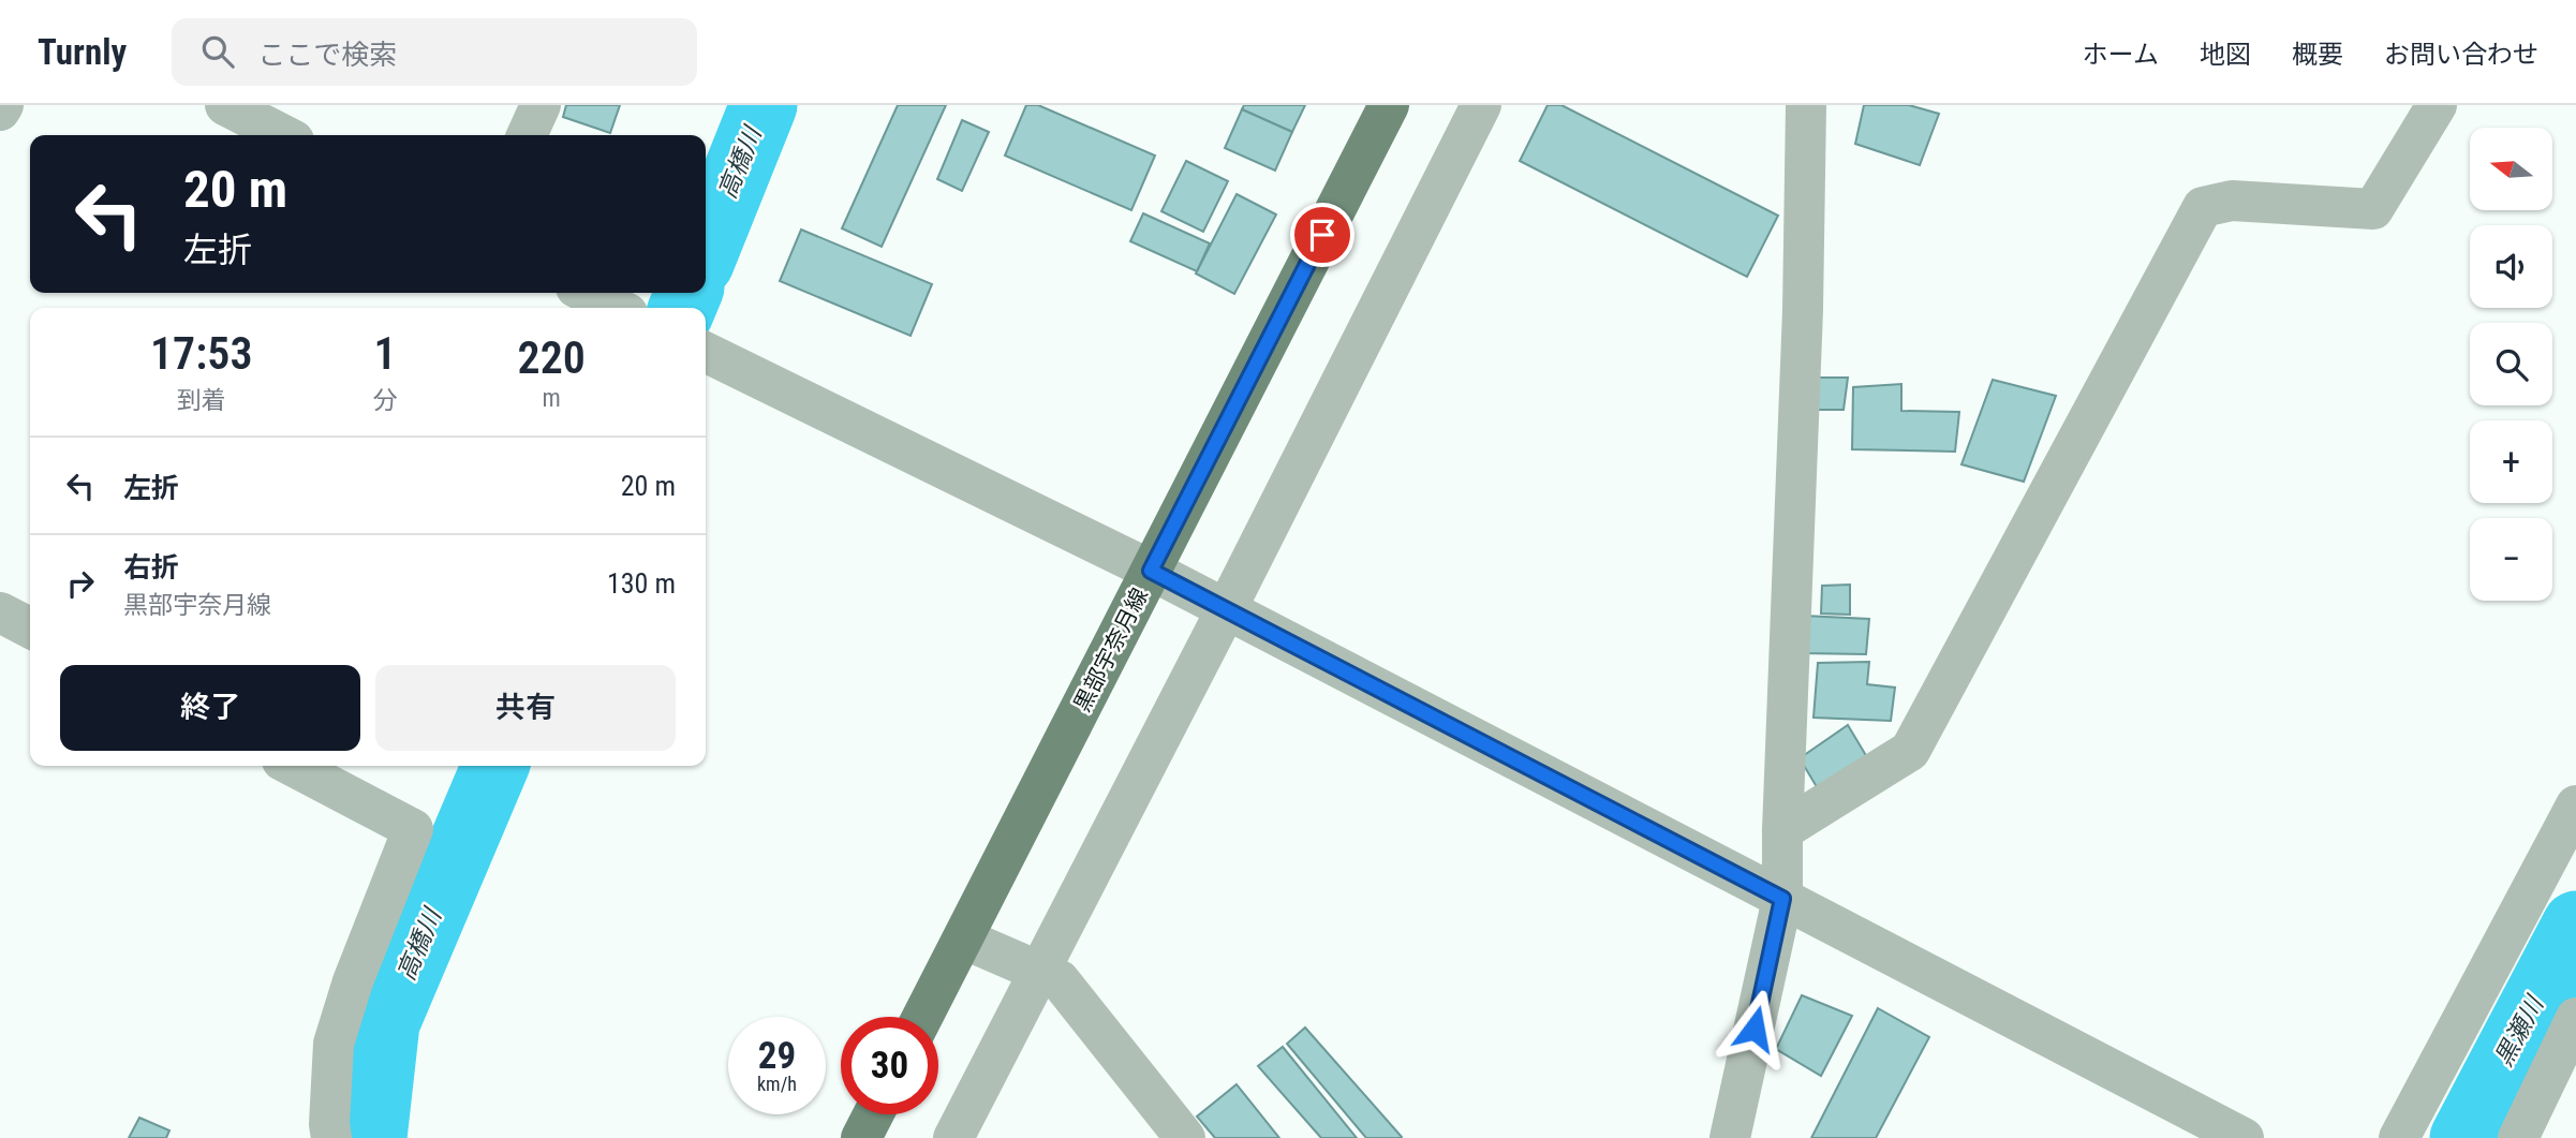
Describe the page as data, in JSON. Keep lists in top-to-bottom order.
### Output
{
  "streets": {
    "main road": ["黒部宇奈月線"]
  },
  "water": ["高橋川", "黒瀬川"],
  "north": "left",
  "page": {
    "header": "Turnly",
    "search": "ここで検索",
    "nav": [
      "ホーム",
      "地図",
      "概要",
      "お問い合わせ"
    ],
    "map_buttons": ["+", "−"],
    "turn": ["20 m", "左折"],
    "eta": [
      "17:53",
      "到着",
      "1",
      "分",
      "220",
      "m"
    ],
    "list": [
      {
        "name": "左折",
        "value": "20 m"
      },
      {
        "name": "右折",
        "note": "黒部宇奈月線",
        "value": "130 m"
      }
    ],
    "buttons": ["終了", "共有"],
    "speed": "29 km/h",
    "limit": "30"
  }
}
